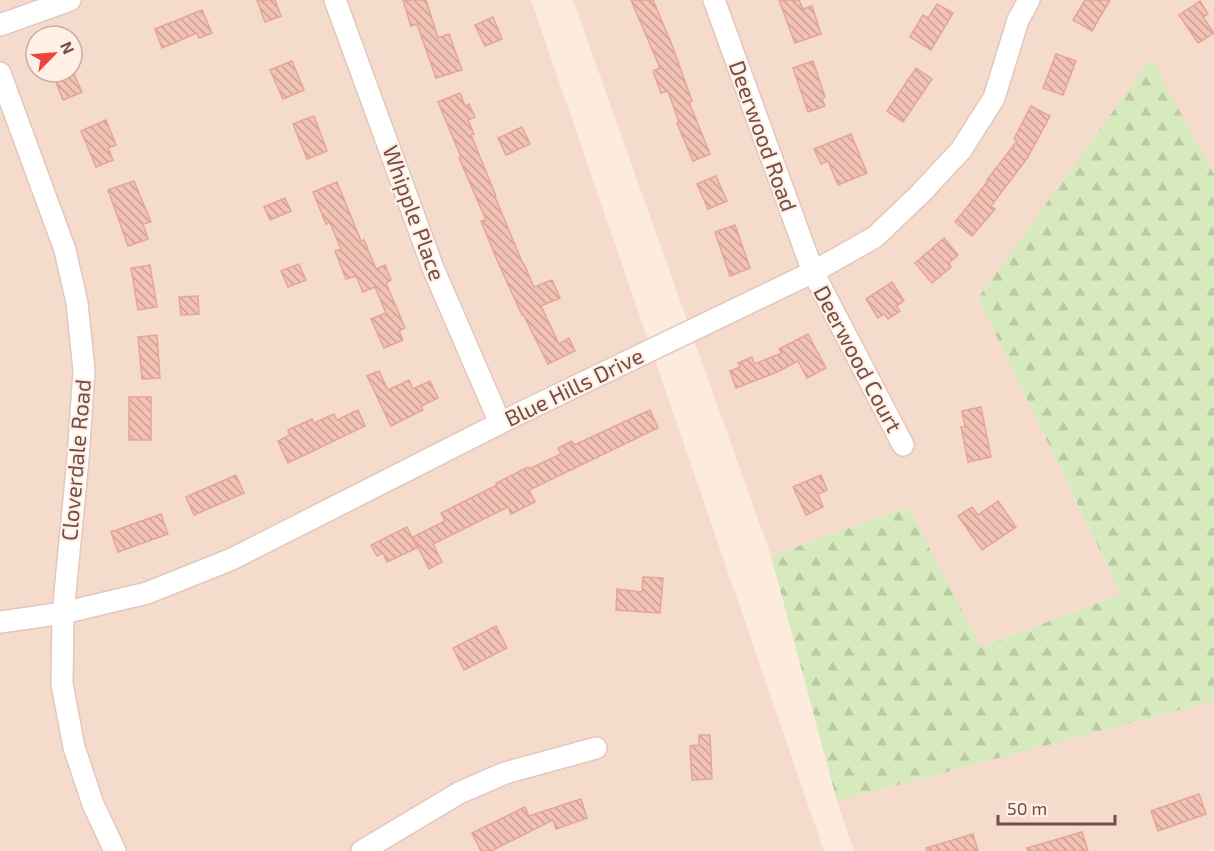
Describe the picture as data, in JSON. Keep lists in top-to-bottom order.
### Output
{
  "streets": {
    "street": [
      "Deerwood Road",
      "Whipple Place",
      "Deerwood Court",
      "Blue Hills Drive",
      "Cloverdale Road"
    ]
  },
  "crossings": [
    ["Deerwood Road", "Deerwood Court"],
    ["Deerwood Road", "Blue Hills Drive"],
    ["Whipple Place", "Blue Hills Drive"],
    ["Deerwood Court", "Blue Hills Drive"],
    ["Blue Hills Drive", "Cloverdale Road"]
  ],
  "scale_bar": "50 m",
  "north": "top right"
}
